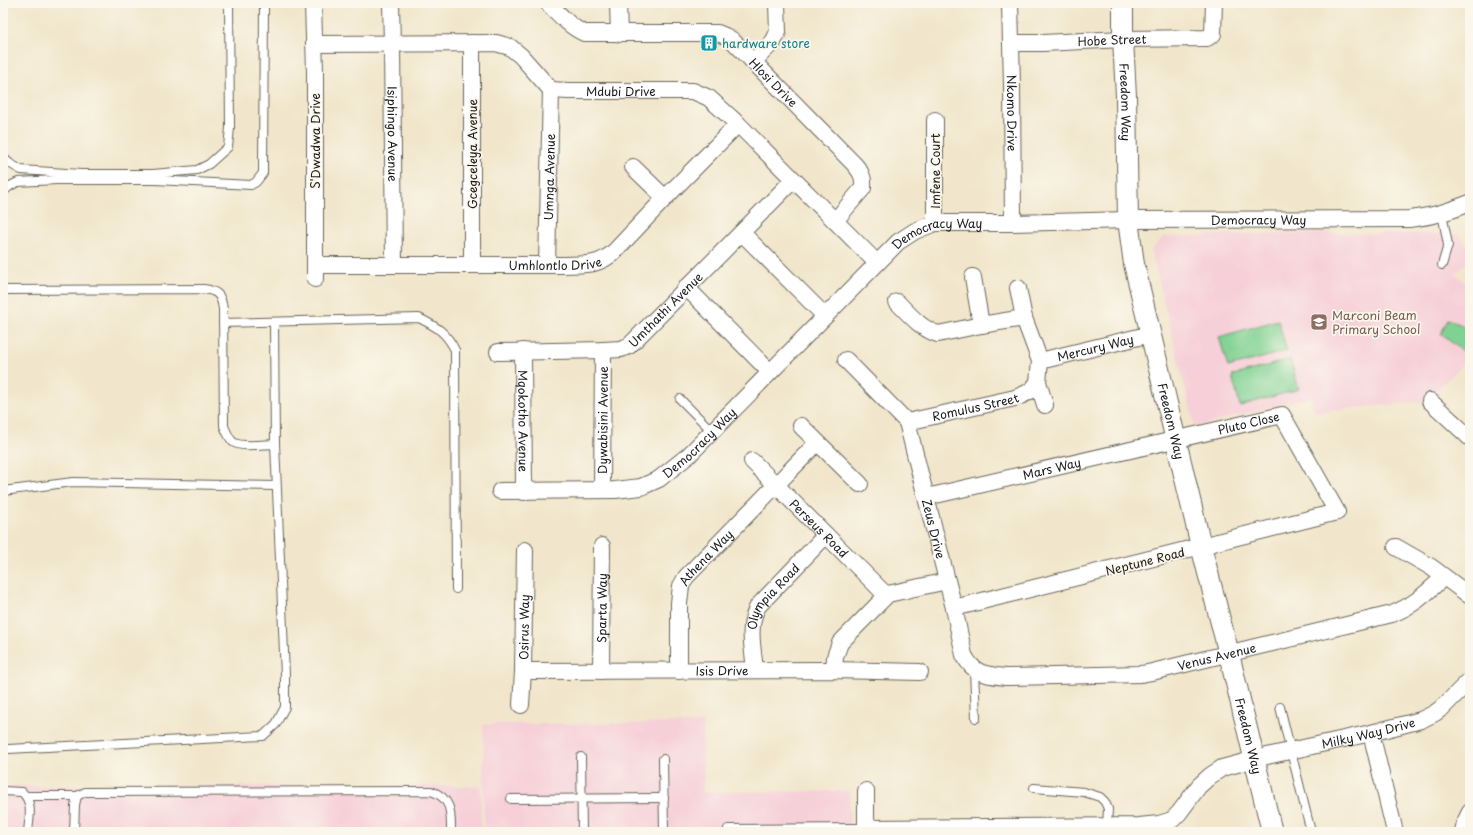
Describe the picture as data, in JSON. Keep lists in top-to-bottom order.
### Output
{
  "streets": {
    "street": [
      "Hobe Street",
      "Hlosi Drive",
      "Mdubi Drive",
      "Freedom Way",
      "Nkomo Drive",
      "Isiphingo Avenue",
      "S'Dwadwa Drive",
      "Gcegceleya Avenue",
      "Imfene Court",
      "Umnga Avenue",
      "Democracy Way",
      "Umhlontlo Drive",
      "Umthathi Avenue",
      "Mercury Way",
      "Romulus Street",
      "Dywabisini Avenue",
      "Mqokotho Avenue",
      "Pluto Close",
      "Mars Way",
      "Zeus Drive",
      "Perseus Road",
      "Athena Way",
      "Neptune Road",
      "Olympia Road",
      "Sparta Way",
      "Osirus Way",
      "Venus Avenue",
      "Isis Drive",
      "Milky Way Drive"
    ]
  },
  "crossings": [
    ["Hobe Street", "Freedom Way"],
    ["Hobe Street", "Nkomo Drive"],
    ["Hlosi Drive", "Mdubi Drive"],
    ["Mdubi Drive", "Umnga Avenue"],
    ["Mdubi Drive", "Democracy Way"],
    ["Mdubi Drive", "Umhlontlo Drive"],
    ["Mdubi Drive", "Umthathi Avenue"],
    ["Freedom Way", "Democracy Way"],
    ["Freedom Way", "Mercury Way"],
    ["Freedom Way", "Pluto Close"],
    ["Freedom Way", "Mars Way"],
    ["Freedom Way", "Neptune Road"],
    ["Freedom Way", "Venus Avenue"],
    ["Freedom Way", "Milky Way Drive"],
    ["Nkomo Drive", "Democracy Way"],
    ["Isiphingo Avenue", "Umhlontlo Drive"],
    ["S'Dwadwa Drive", "Umhlontlo Drive"],
    ["Gcegceleya Avenue", "Umhlontlo Drive"],
    ["Imfene Court", "Democracy Way"],
    ["Umnga Avenue", "Umhlontlo Drive"],
    ["Democracy Way", "Dywabisini Avenue"],
    ["Democracy Way", "Mqokotho Avenue"],
    ["Umthathi Avenue", "Dywabisini Avenue"],
    ["Umthathi Avenue", "Mqokotho Avenue"],
    ["Romulus Street", "Zeus Drive"],
    ["Pluto Close", "Mars Way"],
    ["Pluto Close", "Neptune Road"],
    ["Mars Way", "Zeus Drive"],
    ["Zeus Drive", "Neptune Road"],
    ["Zeus Drive", "Venus Avenue"],
    ["Perseus Road", "Athena Way"],
    ["Perseus Road", "Olympia Road"],
    ["Athena Way", "Isis Drive"],
    ["Olympia Road", "Isis Drive"],
    ["Sparta Way", "Isis Drive"],
    ["Osirus Way", "Isis Drive"]
  ],
  "places": {
    "building": ["hardware store"],
    "school or university": ["Marconi Beam Primary School"]
  }
}
